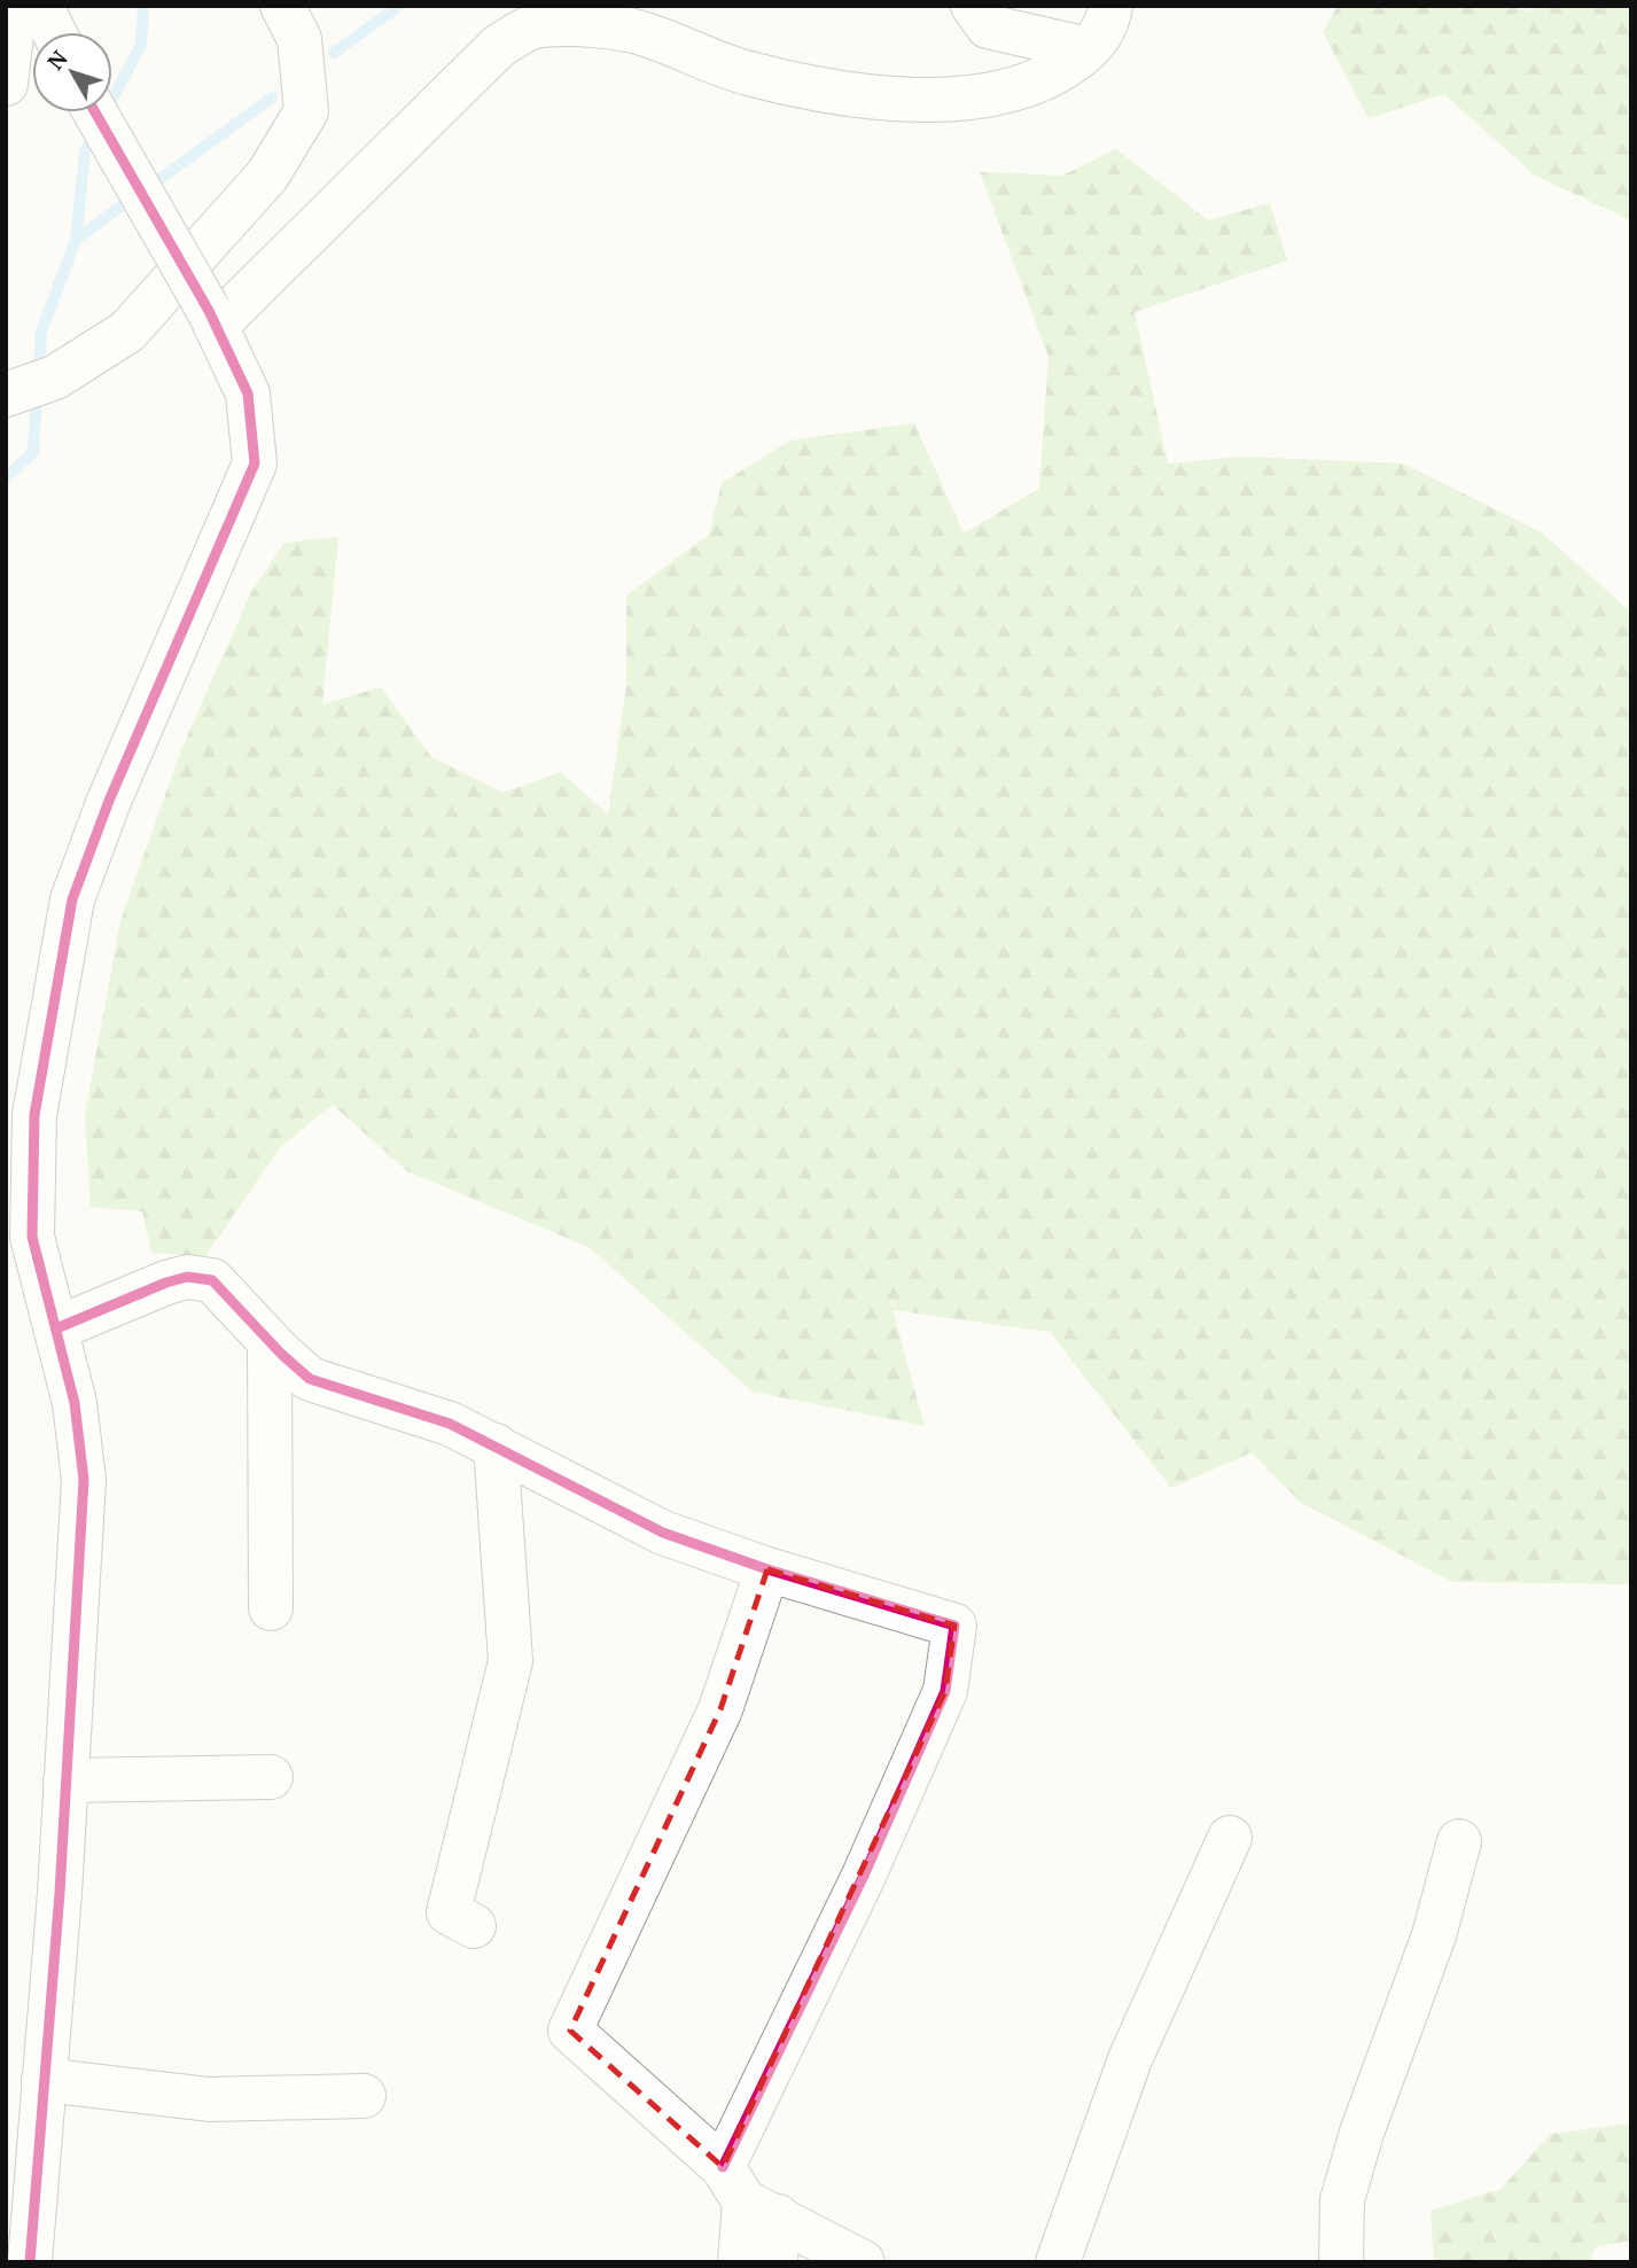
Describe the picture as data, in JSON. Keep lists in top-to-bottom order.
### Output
{
  "north": "top left"
}
